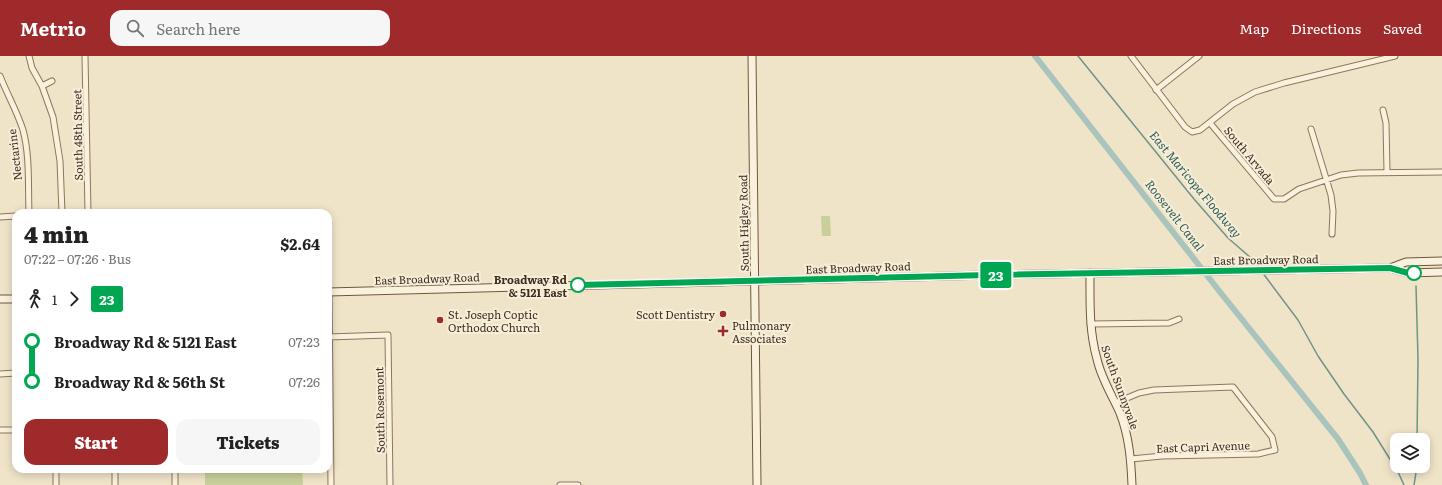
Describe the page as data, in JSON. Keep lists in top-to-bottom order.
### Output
{
  "streets": {
    "main road": ["South Higley Road", "East Broadway Road", "South Sunnyvale"],
    "street": [
      "South 48th Street",
      "Nectarine",
      "South Arvada",
      "South Rosemont",
      "East Capri Avenue"
    ]
  },
  "crossings": [
    ["South Higley Road", "East Broadway Road"],
    ["East Broadway Road", "South Sunnyvale"],
    ["South Sunnyvale", "East Capri Avenue"]
  ],
  "water": ["East Maricopa Floodway", "Roosevelt Canal"],
  "places": {
    "other": ["Broadway Rd & 5121 East", "Scott Dentistry", "St. Joseph Coptic Orthodox Church"],
    "health": ["Pulmonary Associates"]
  },
  "lines": ["bus line 23"],
  "page": {
    "header": "Metrio",
    "search": "Search here",
    "nav": ["Map", "Directions", "Saved"],
    "on_map": "23",
    "heading": ["4 min", "07:22 – 07:26 · Bus", "$2.64"],
    "legs": ["1", "23"],
    "list": [
      {
        "name": "Broadway Rd & 5121 East",
        "value": "07:23"
      },
      {
        "name": "Broadway Rd & 56th St",
        "value": "07:26"
      }
    ],
    "buttons": ["Start", "Tickets"]
  }
}
